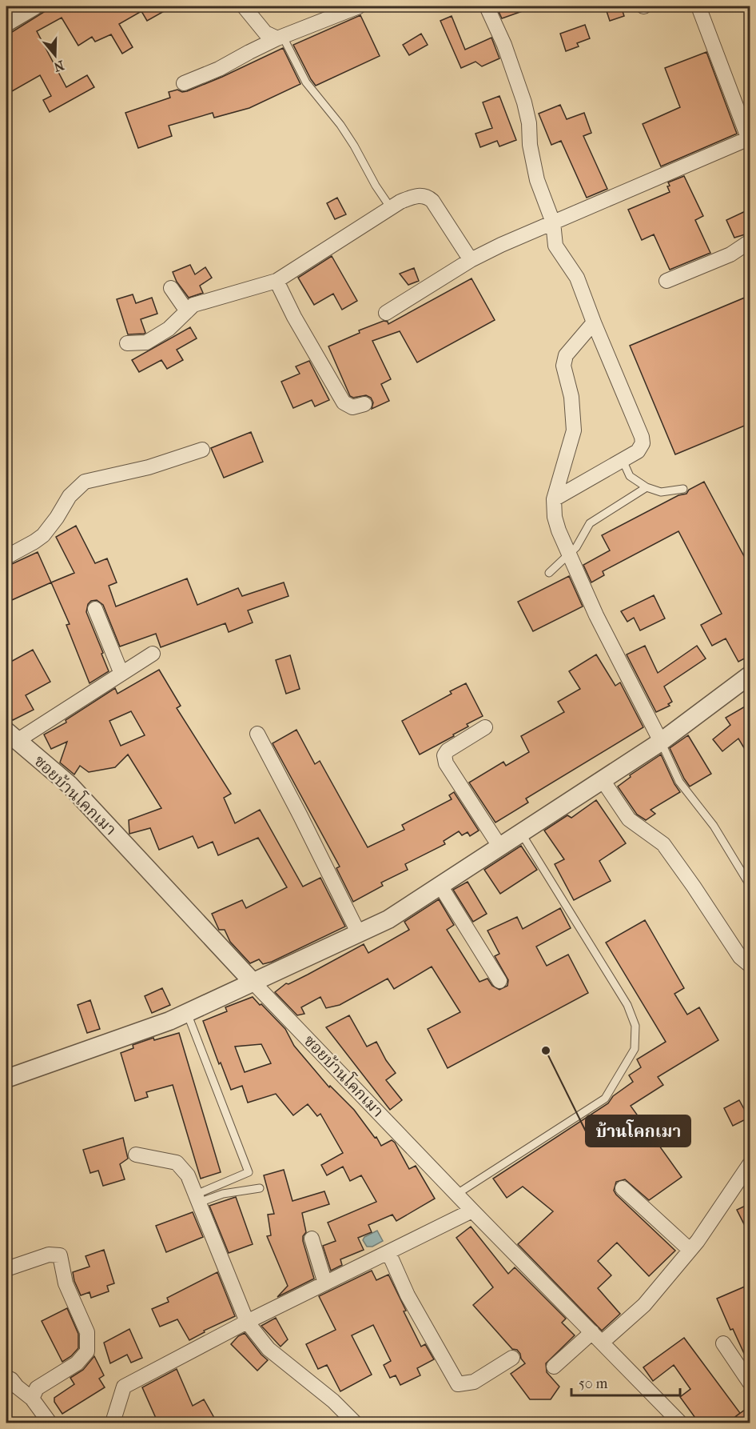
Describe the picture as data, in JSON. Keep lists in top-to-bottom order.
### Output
{
  "streets": {
    "street": ["ซอยบ้านโคกเมา"]
  },
  "places": ["บ้านโคกเมา"],
  "scale_bar": "50 m",
  "north": "bottom"
}
